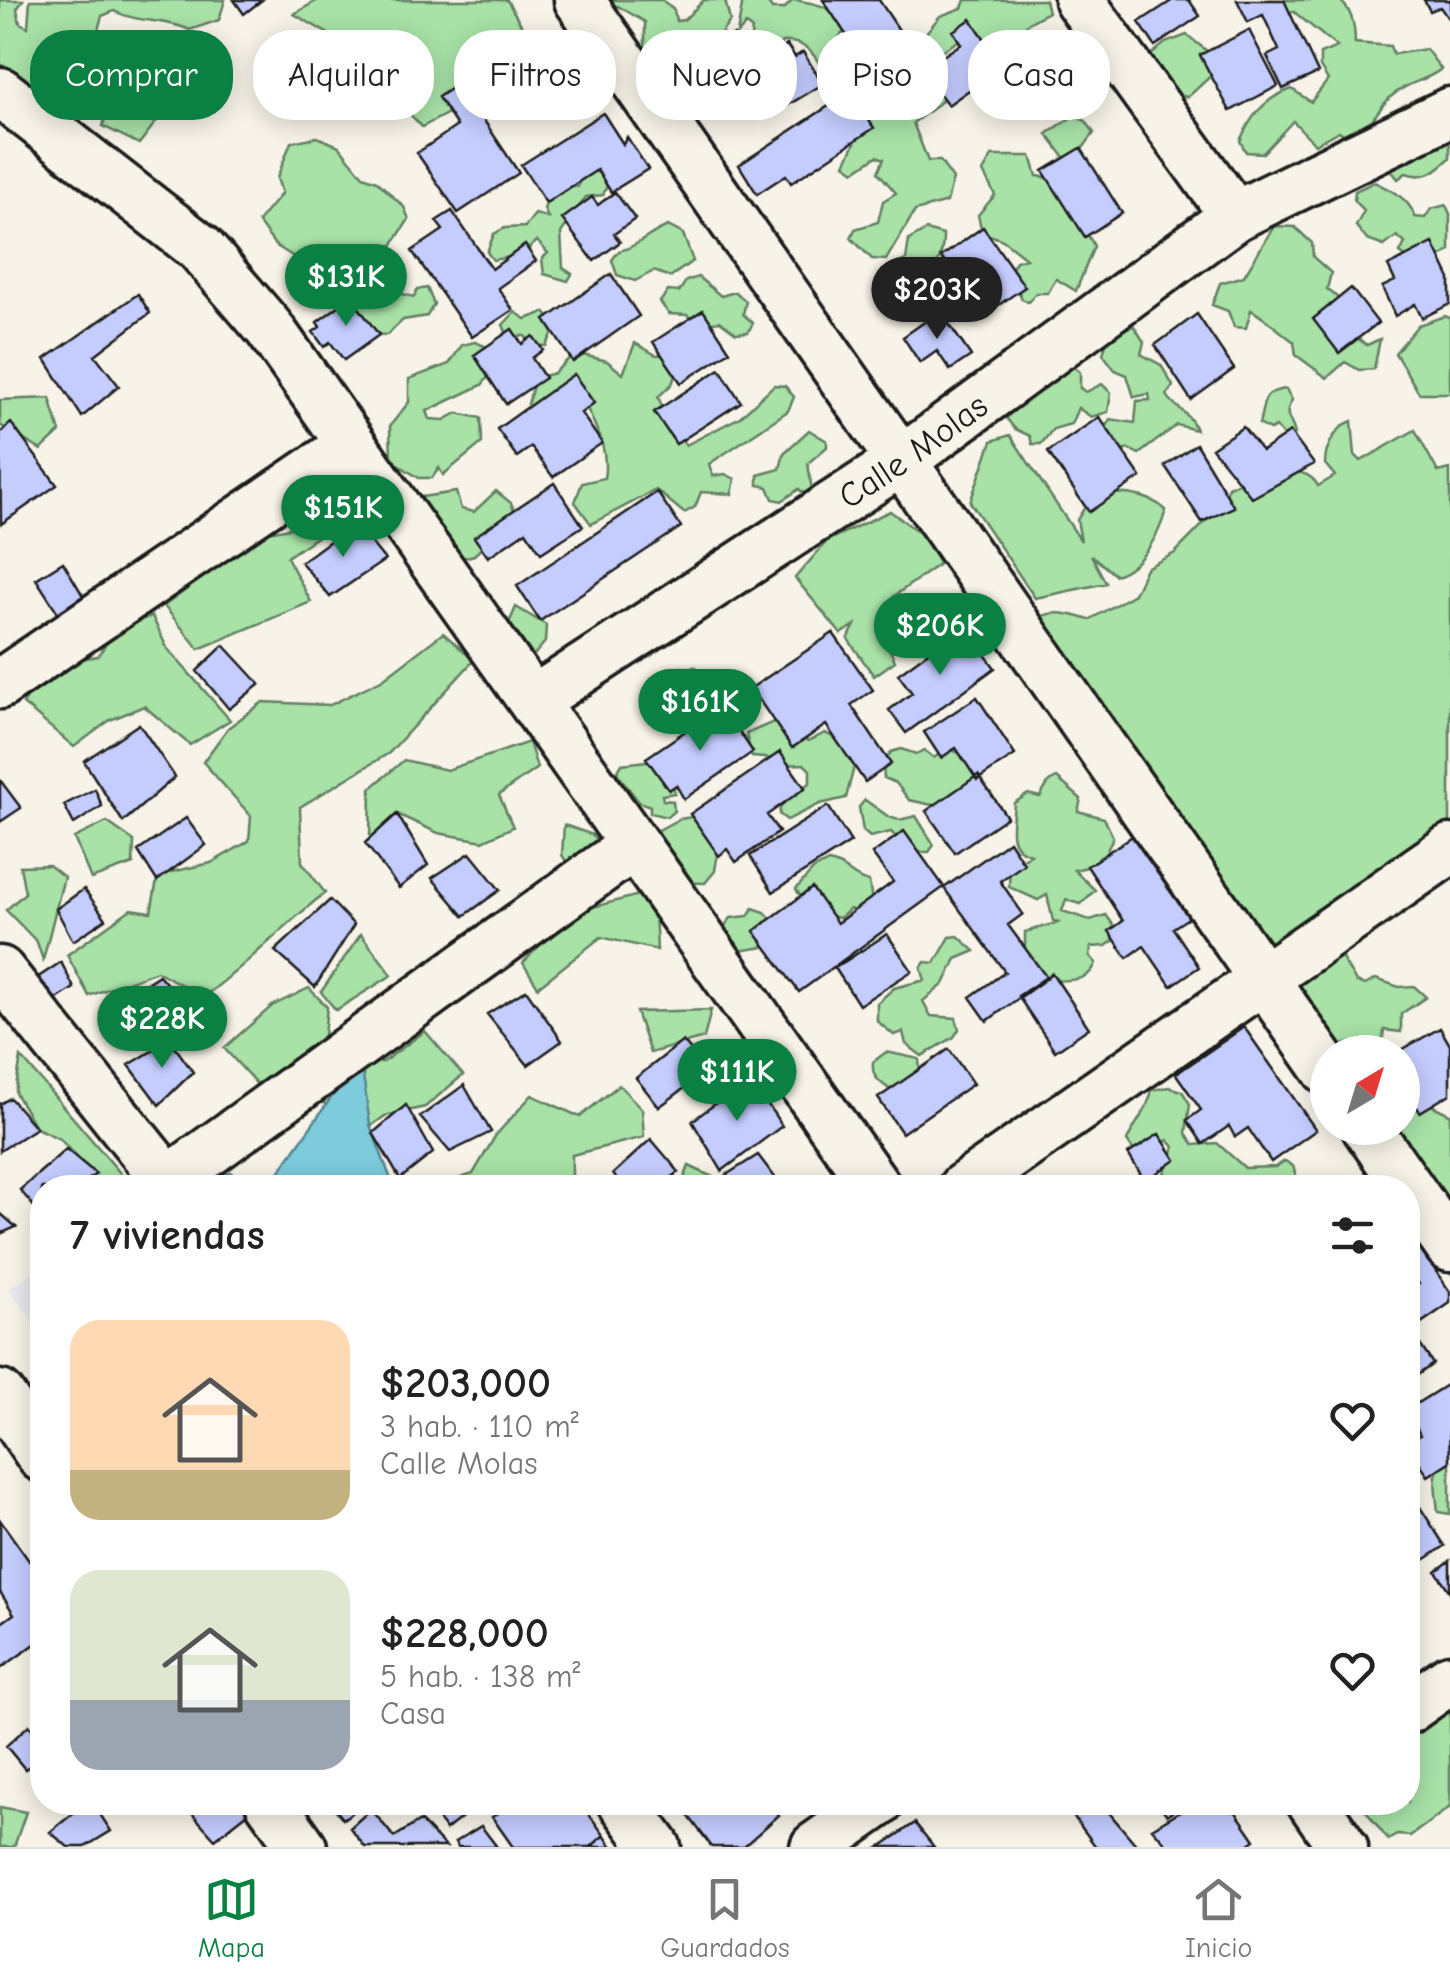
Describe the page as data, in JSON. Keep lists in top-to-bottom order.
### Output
{
  "streets": {
    "street": ["Calle Molas"]
  },
  "north": "top right",
  "page": {
    "chip": [
      "Comprar",
      "Alquilar",
      "Filtros",
      "Nuevo",
      "Piso",
      "Casa"
    ],
    "price": [
      "$131K",
      "$203K",
      "$151K",
      "$206K",
      "$161K",
      "$228K",
      "$111K"
    ],
    "heading": "7 viviendas",
    "list": [
      {
        "name": "$203,000",
        "note": "3 hab. · 110 m² · Calle Molas"
      },
      {
        "name": "$228,000",
        "note": "5 hab. · 138 m² · Casa"
      }
    ],
    "tabs": ["Mapa", "Guardados", "Inicio"]
  }
}
